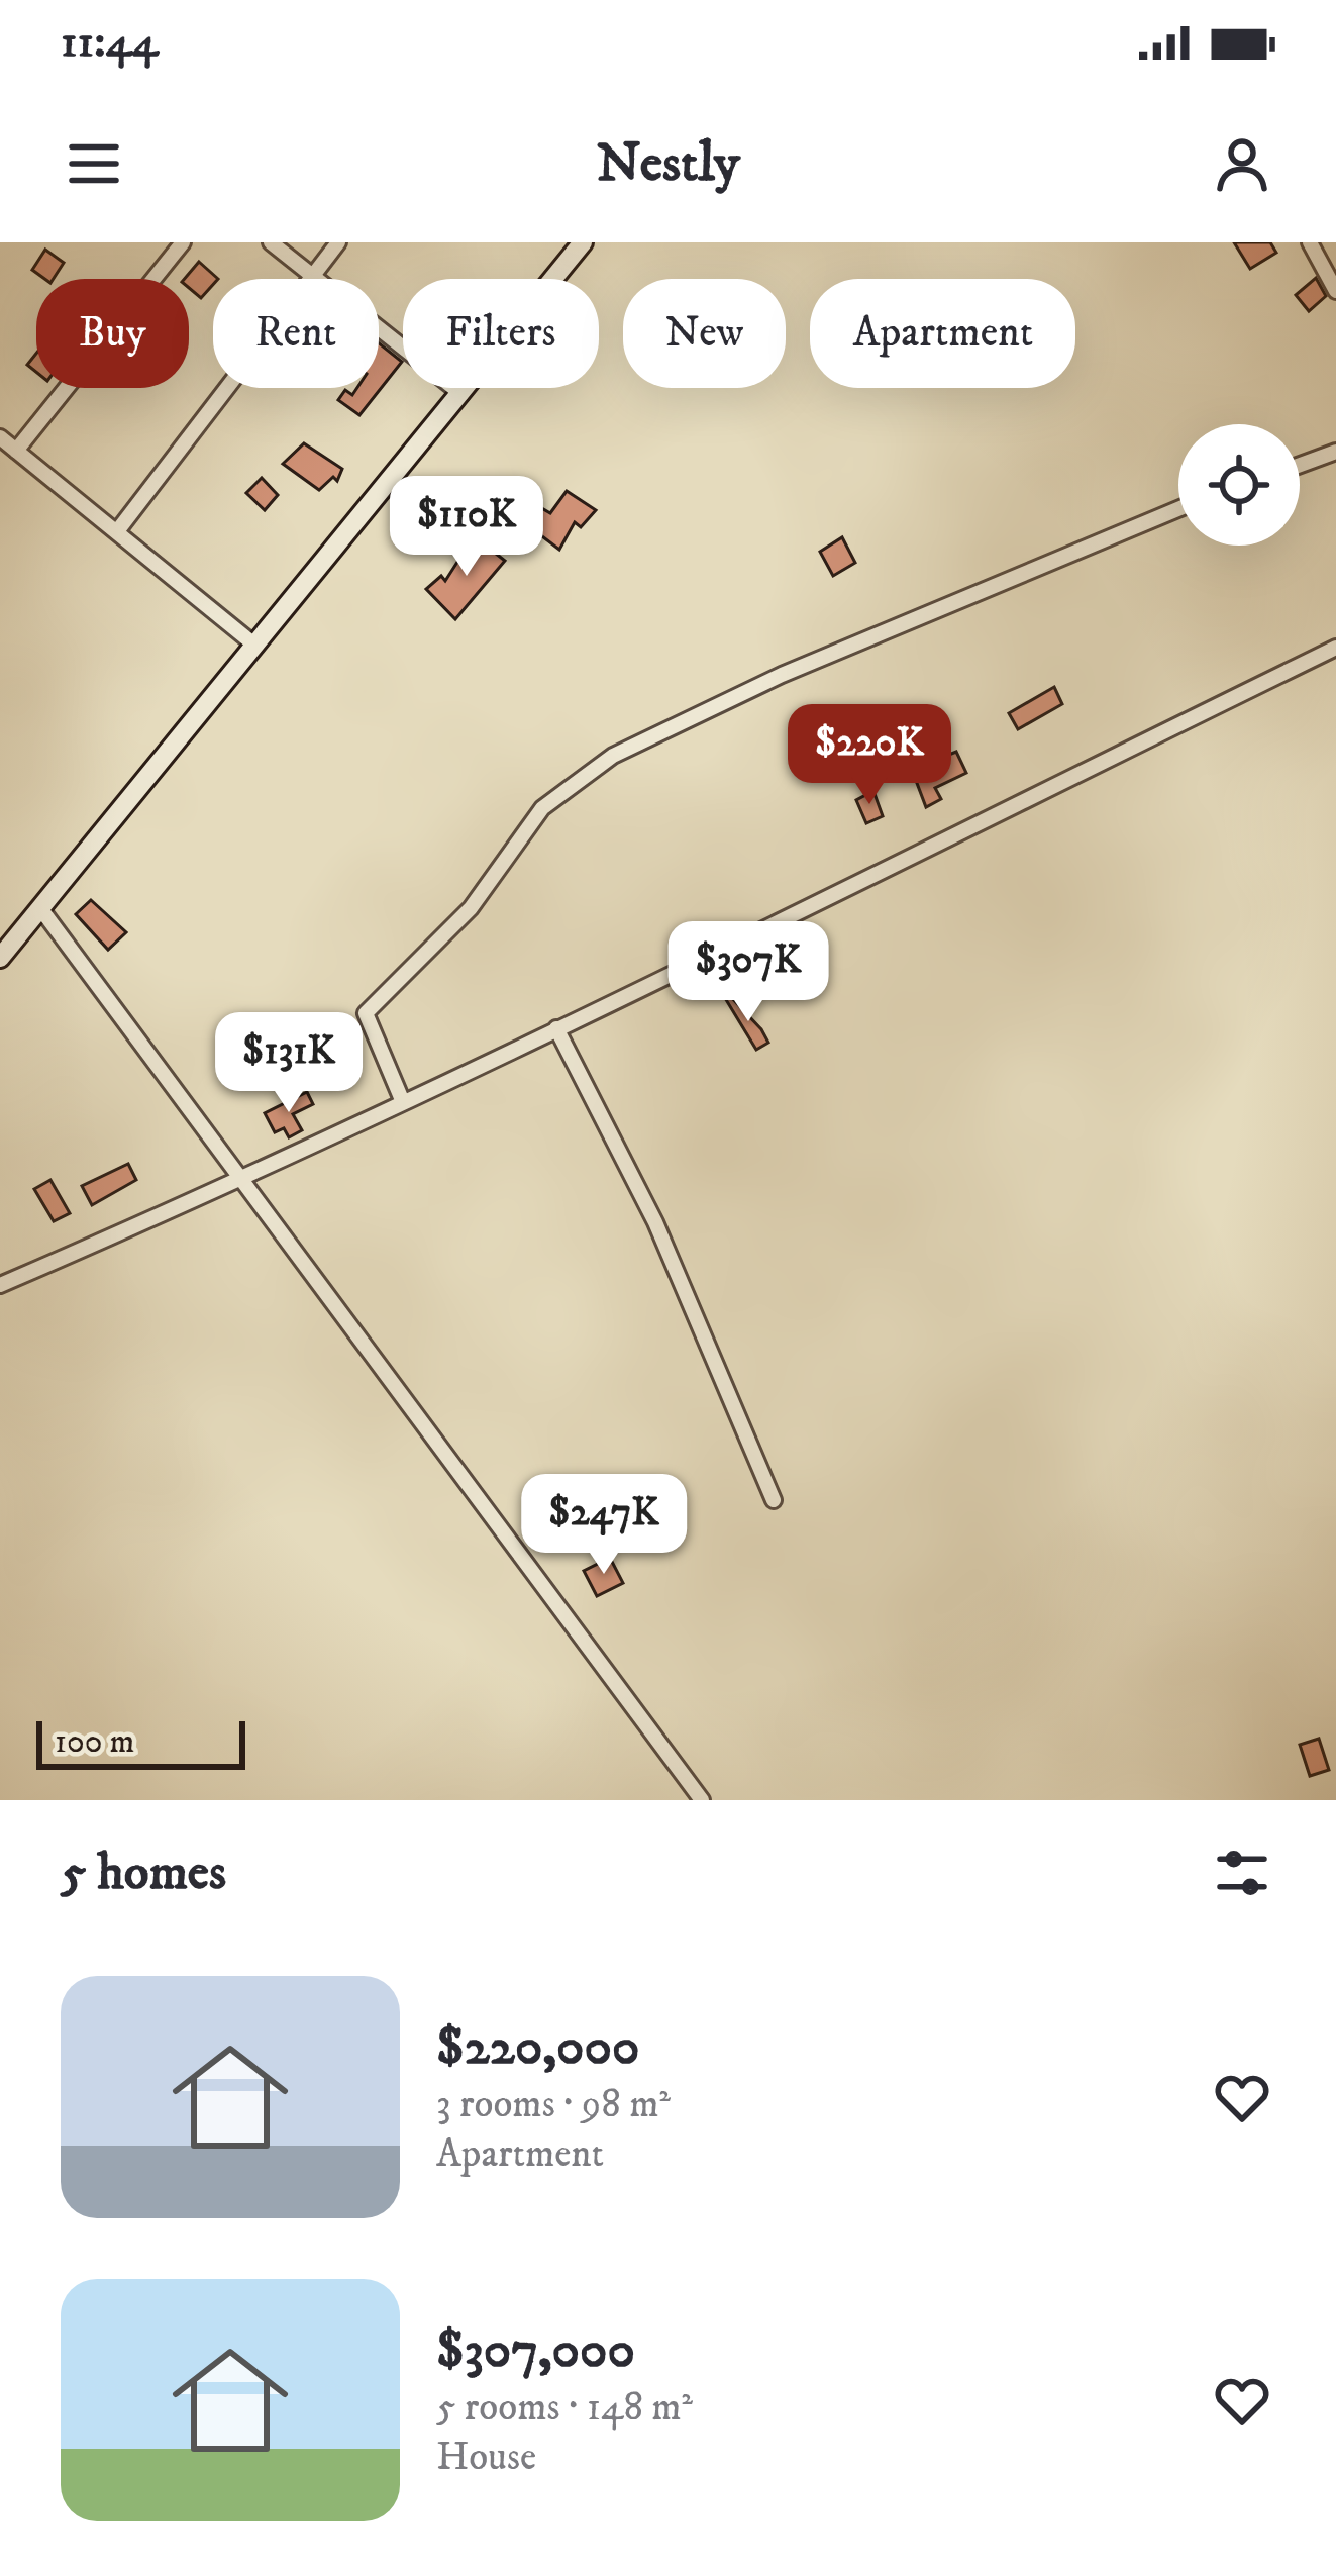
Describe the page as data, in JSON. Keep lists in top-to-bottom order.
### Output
{
  "scale_bar": "100 m",
  "page": {
    "status": "11:44",
    "header": "Nestly",
    "chip": [
      "Buy",
      "Rent",
      "Filters",
      "New",
      "Apartment"
    ],
    "price": [
      "$110K",
      "$220K",
      "$307K",
      "$131K",
      "$247K"
    ],
    "scale": "100 m",
    "heading": "5 homes",
    "list": [
      {
        "name": "$220,000",
        "note": "3 rooms · 98 m² · Apartment"
      },
      {
        "name": "$307,000",
        "note": "5 rooms · 148 m² · House"
      }
    ]
  }
}
